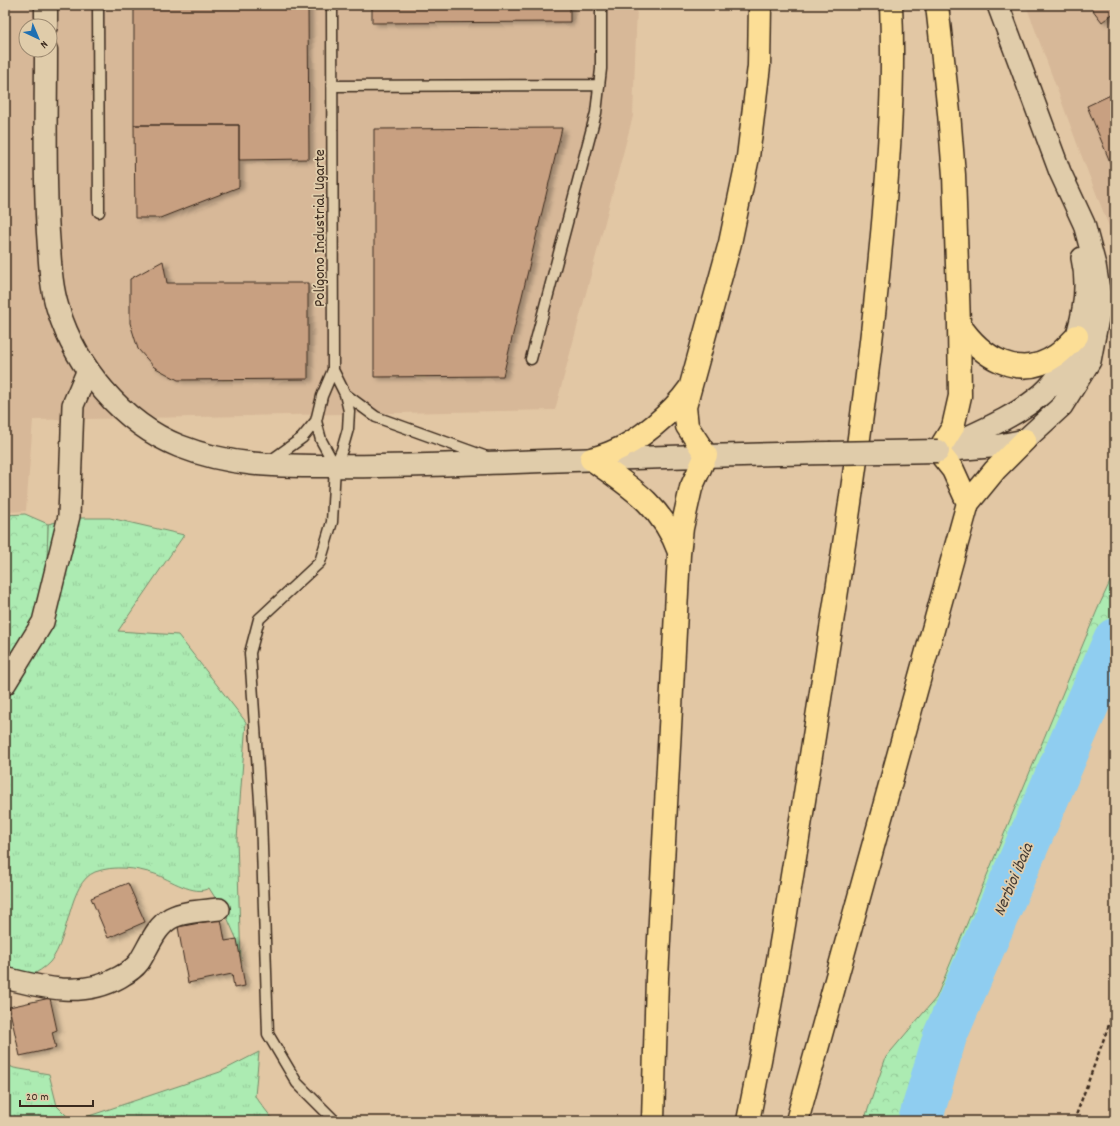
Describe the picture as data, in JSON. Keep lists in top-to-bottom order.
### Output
{
  "streets": {
    "lane": ["Polígono Industrial Ugarte"]
  },
  "water": ["Nerbioi ibaia"],
  "scale_bar": "20 m",
  "north": "bottom right"
}
